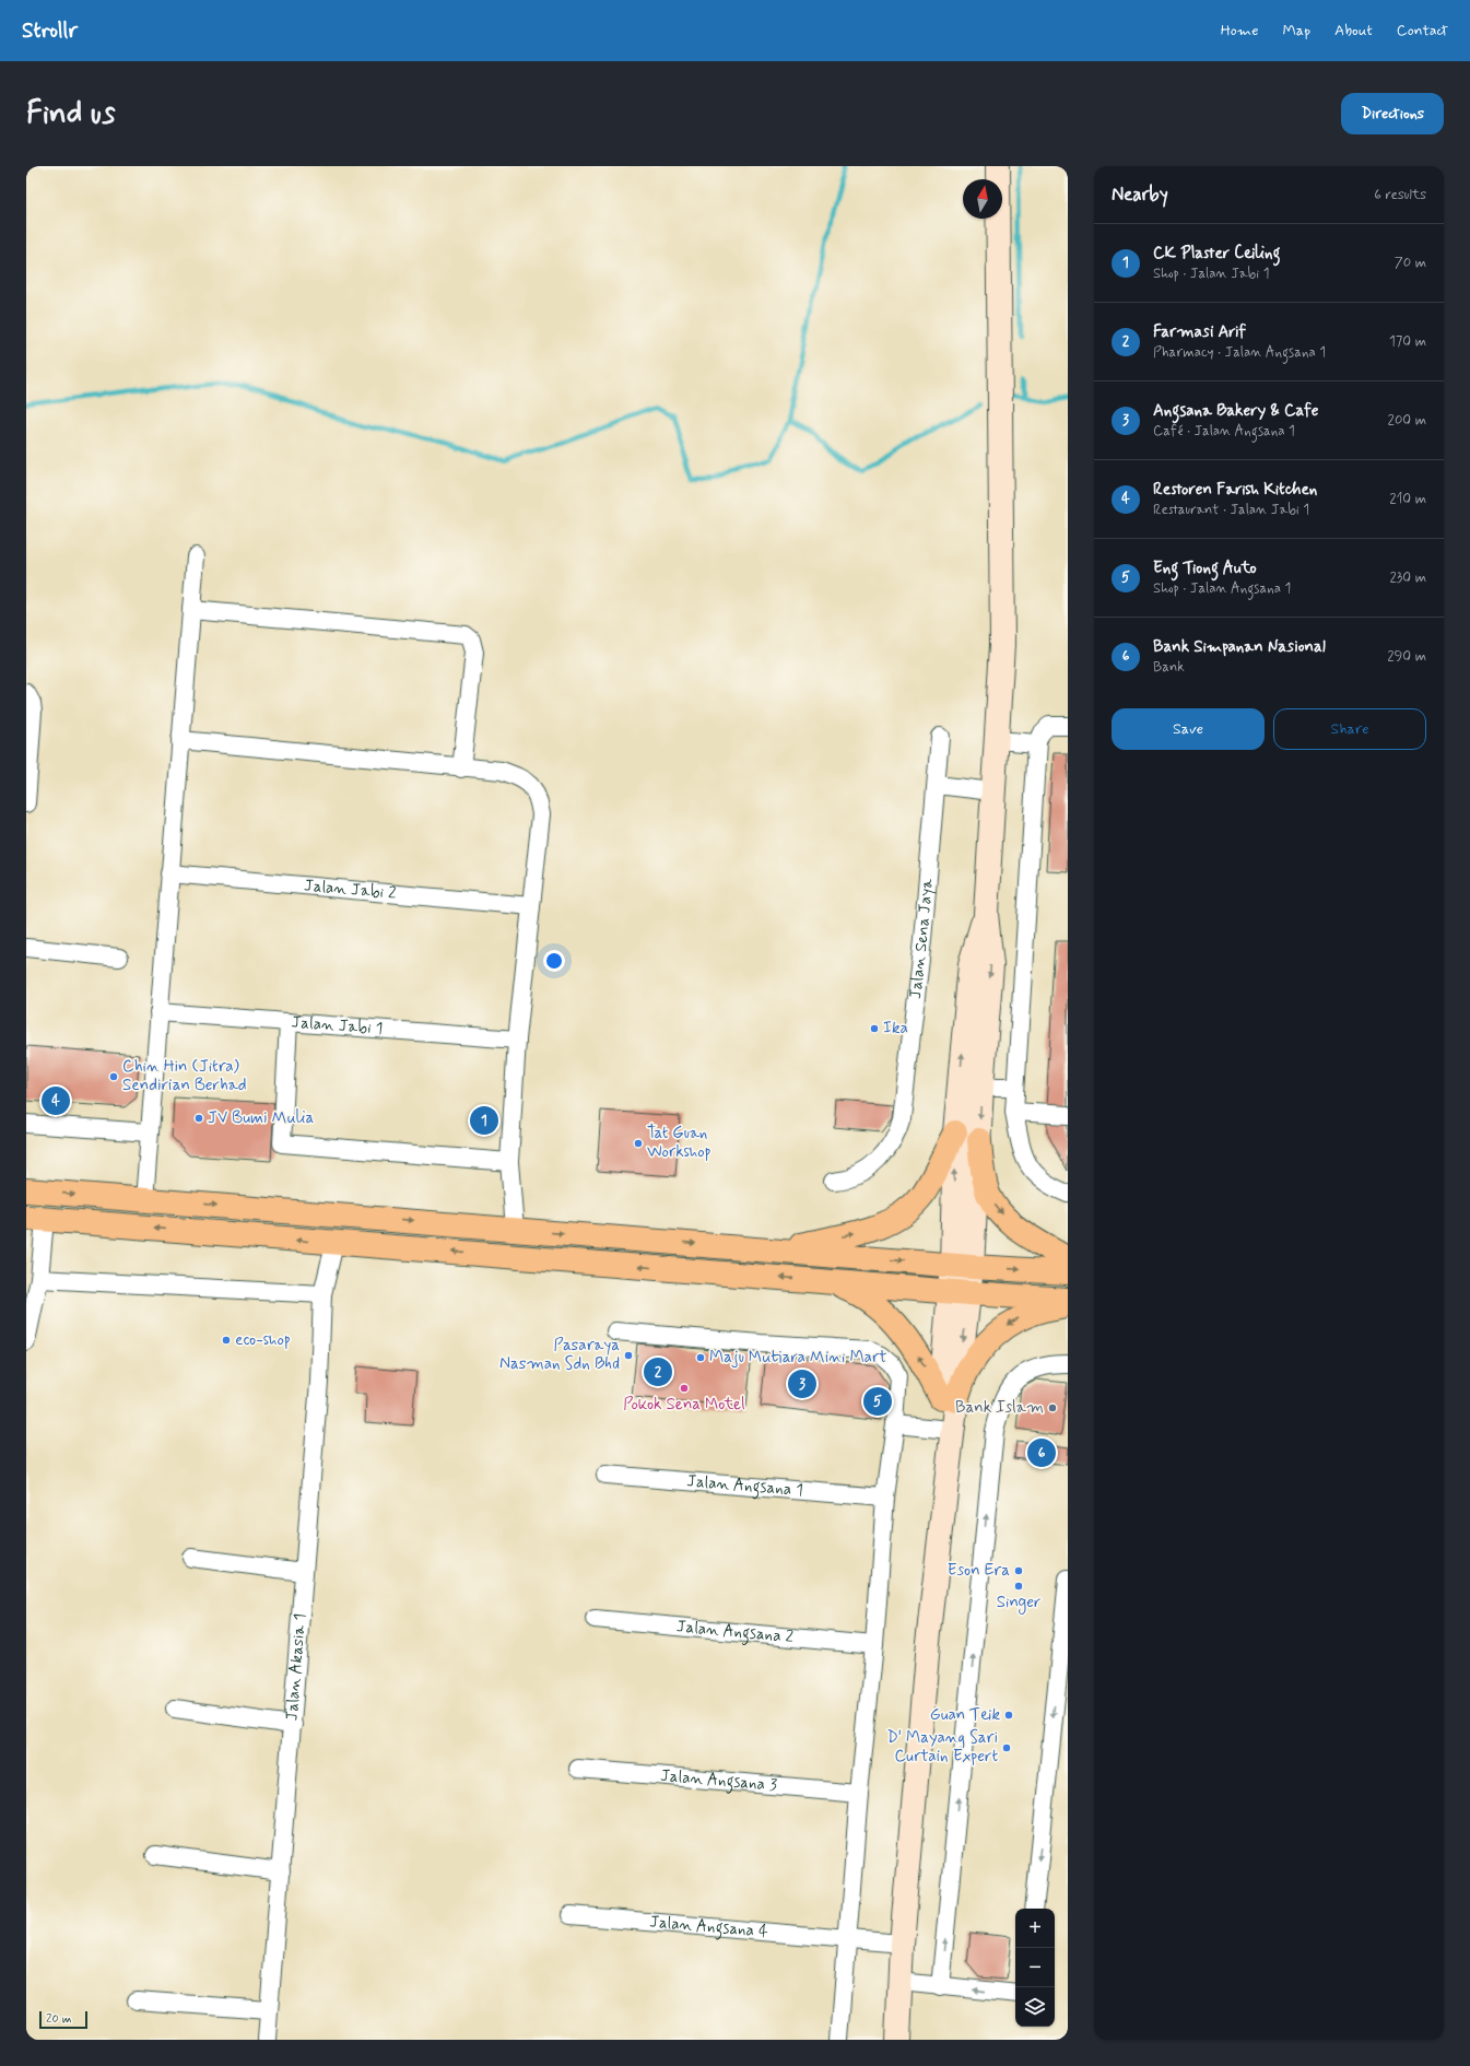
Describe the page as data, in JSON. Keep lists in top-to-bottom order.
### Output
{
  "streets": {
    "street": [
      "Jalan Jabi 2",
      "Jalan Sena Jaya",
      "Jalan Jabi 1",
      "Jalan Angsana 1",
      "Jalan Angsana 2",
      "Jalan Akasia 1",
      "Jalan Angsana 3",
      "Jalan Angsana 4"
    ]
  },
  "places": [
    "Ika",
    "Chin Hin (Jitra) Sendirian Berhad",
    "JV Bumi Mulia",
    "Tat Guan Workshop",
    "eco-shop",
    "Pasaraya Nasman Sdn Bhd",
    "Maju Mutiara Mini Mart",
    "Pokok Sena Motel",
    "Bank Islam",
    "Eson Era",
    "Singer",
    "Guan Teik",
    "D' Mayang Sari Curtain Expert"
  ],
  "scale_bar": "20 m",
  "north": "top",
  "page": {
    "header": "Strollr",
    "nav": [
      "Home",
      "Map",
      "About",
      "Contact"
    ],
    "buttons": [
      "Directions",
      ["Save", "Share"]
    ],
    "title": "Find us",
    "heading": ["Nearby", "6 results"],
    "list": [
      {
        "mark": "1",
        "name": "CK Plaster Ceiling",
        "note": "Shop · Jalan Jabi 1",
        "value": "70 m"
      },
      {
        "mark": "2",
        "name": "Farmasi Arif",
        "note": "Pharmacy · Jalan Angsana 1",
        "value": "170 m"
      },
      {
        "mark": "3",
        "name": "Angsana Bakery & Cafe",
        "note": "Café · Jalan Angsana 1",
        "value": "200 m"
      },
      {
        "mark": "4",
        "name": "Restoren Farish Kitchen",
        "note": "Restaurant · Jalan Jabi 1",
        "value": "210 m"
      },
      {
        "mark": "5",
        "name": "Eng Tiong Auto",
        "note": "Shop · Jalan Angsana 1",
        "value": "230 m"
      },
      {
        "mark": "6",
        "name": "Bank Simpanan Nasional",
        "note": "Bank",
        "value": "290 m"
      }
    ],
    "pins": [
      "4",
      "1",
      "2",
      "3",
      "5",
      "6"
    ],
    "map_buttons": ["+", "−"],
    "scale": "20 m"
  }
}
